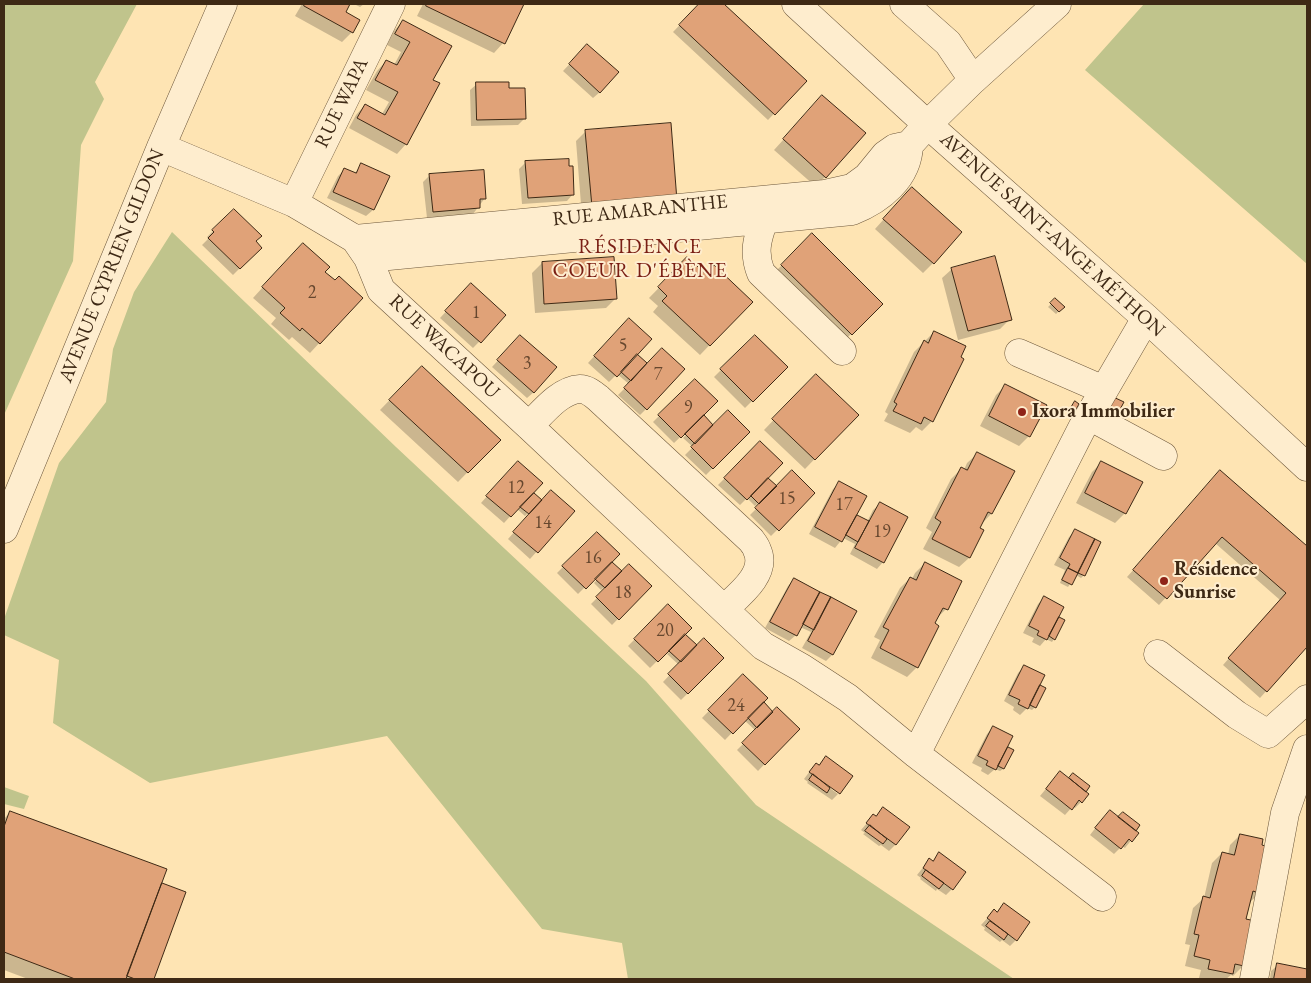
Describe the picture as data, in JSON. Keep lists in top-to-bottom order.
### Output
{
  "streets": {
    "street": [
      "RUE WAPA",
      "RUE AMARANTHE",
      "AVENUE SAINT-ANGE MÉTHON",
      "AVENUE CYPRIEN GILDON",
      "RUE WACAPOU"
    ]
  },
  "crossings": [
    ["RUE AMARANTHE", "AVENUE SAINT-ANGE MÉTHON"],
    ["RUE AMARANTHE", "RUE WACAPOU"]
  ],
  "districts": ["RÉSIDENCE COEUR D'ÉBÈNE"],
  "places": ["Ixora Immobilier", "Résidence Sunrise"],
  "house_numbers": [
    "2",
    "1",
    "5",
    "3",
    "7",
    "9",
    "12",
    "15",
    "17",
    "14",
    "19",
    "16",
    "18",
    "20",
    "24"
  ]
}
